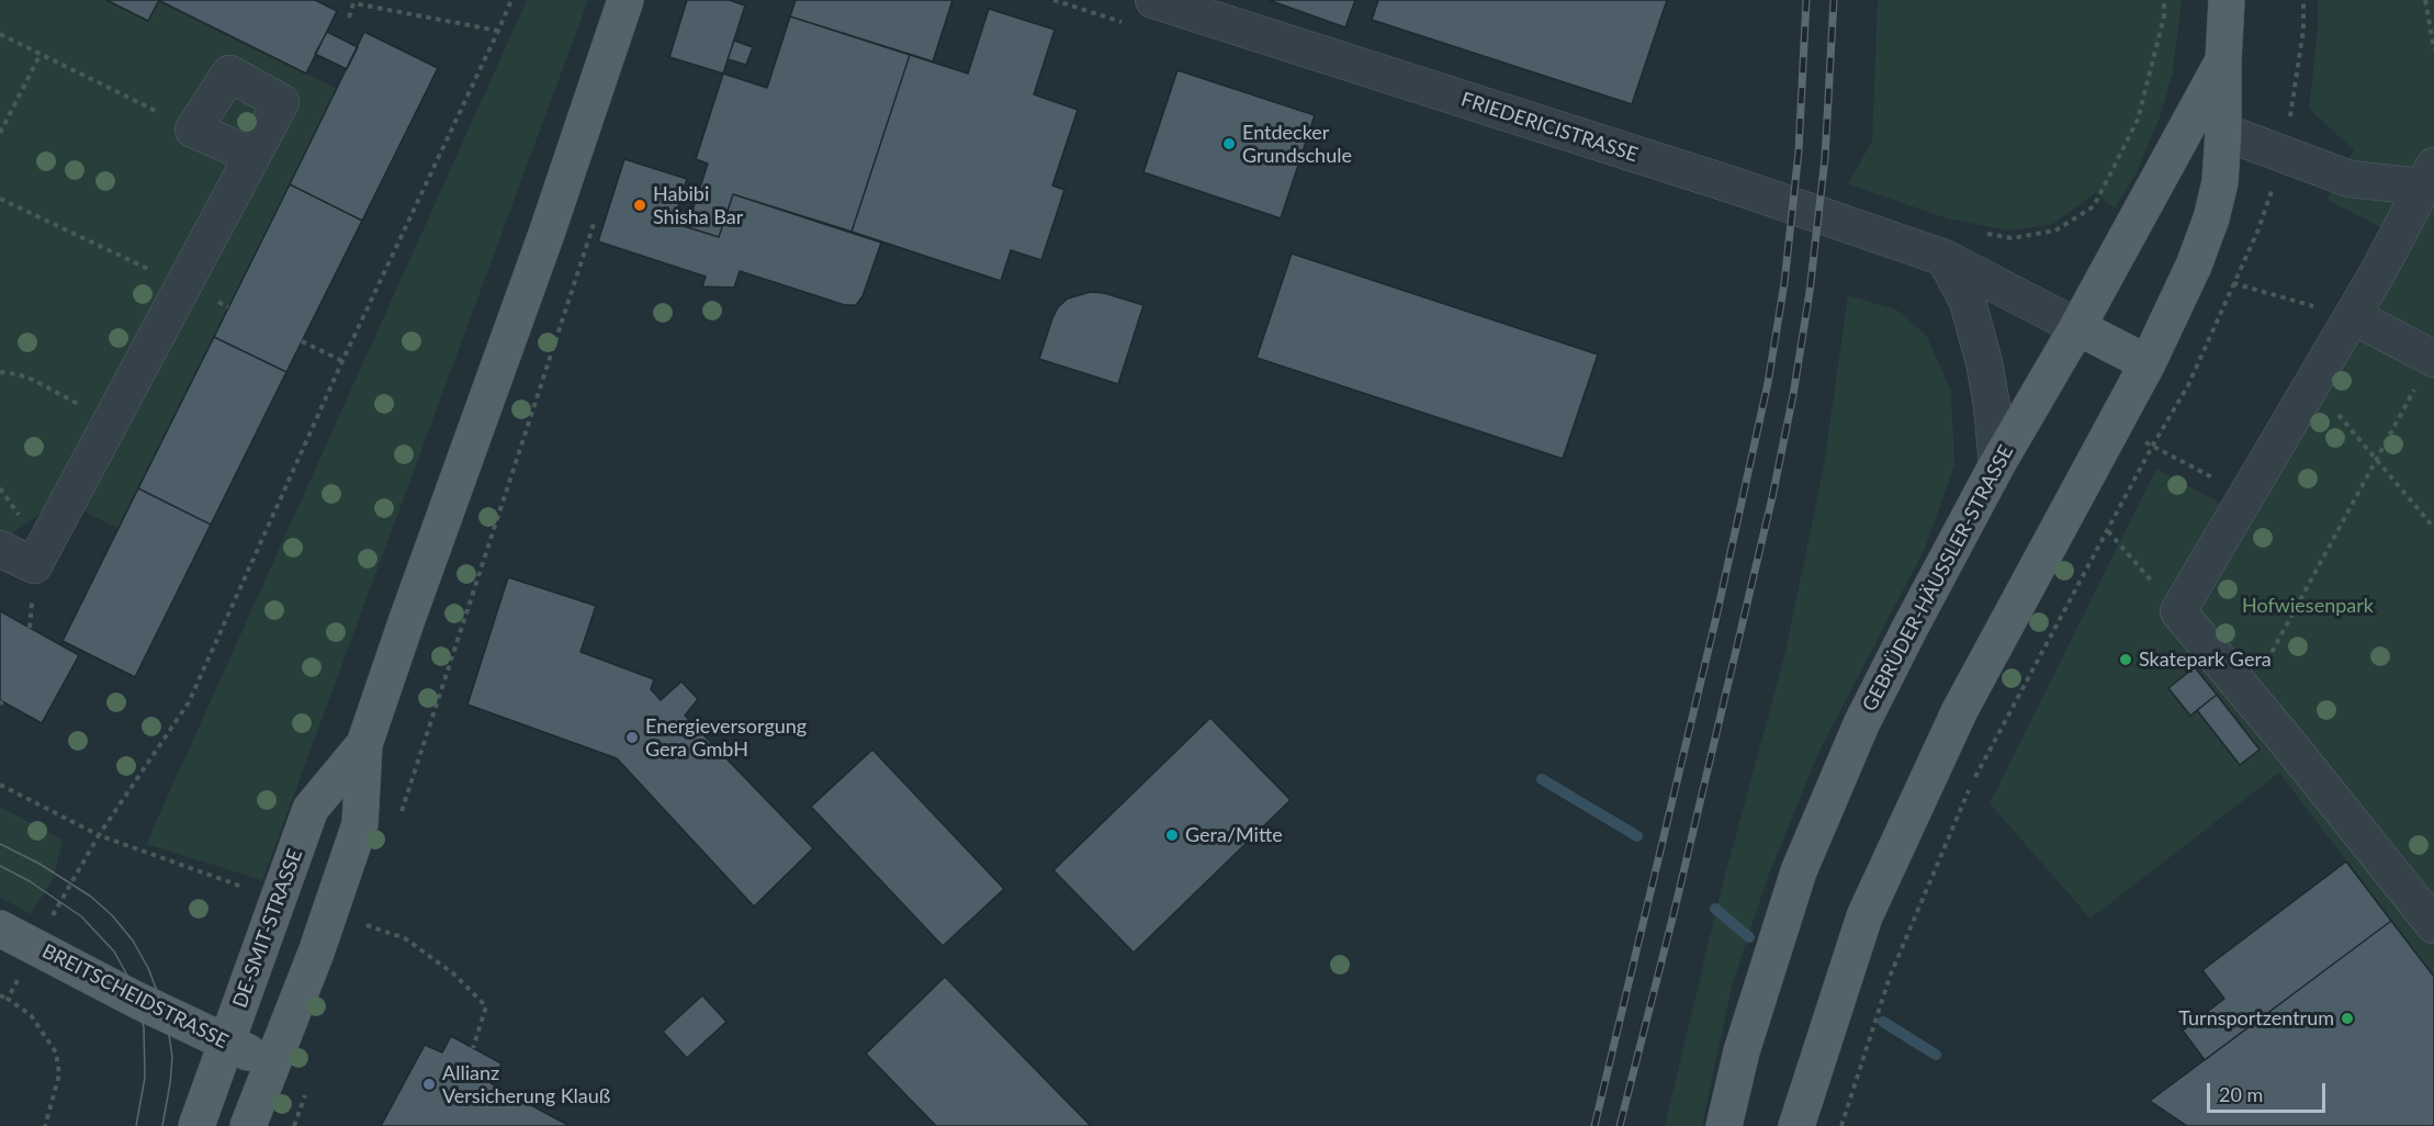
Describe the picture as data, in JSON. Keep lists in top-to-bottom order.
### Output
{
  "streets": {
    "main road": ["GEBRÜDER-HÄUSSLER-STRASSE", "DE-SMIT-STRASSE", "BREITSCHEIDSTRASSE"],
    "street": ["FRIEDERICISTRASSE"]
  },
  "crossings": [
    ["FRIEDERICISTRASSE", "GEBRÜDER-HÄUSSLER-STRASSE"],
    ["DE-SMIT-STRASSE", "BREITSCHEIDSTRASSE"]
  ],
  "parks": ["Hofwiesenpark"],
  "places": [
    "Entdecker Grundschule",
    "Habibi Shisha Bar",
    "Skatepark Gera",
    "Energieversorgung Gera GmbH",
    "Gera/Mitte",
    "Turnsportzentrum",
    "Allianz Versicherung Klauß"
  ],
  "scale_bar": "20 m"
}
